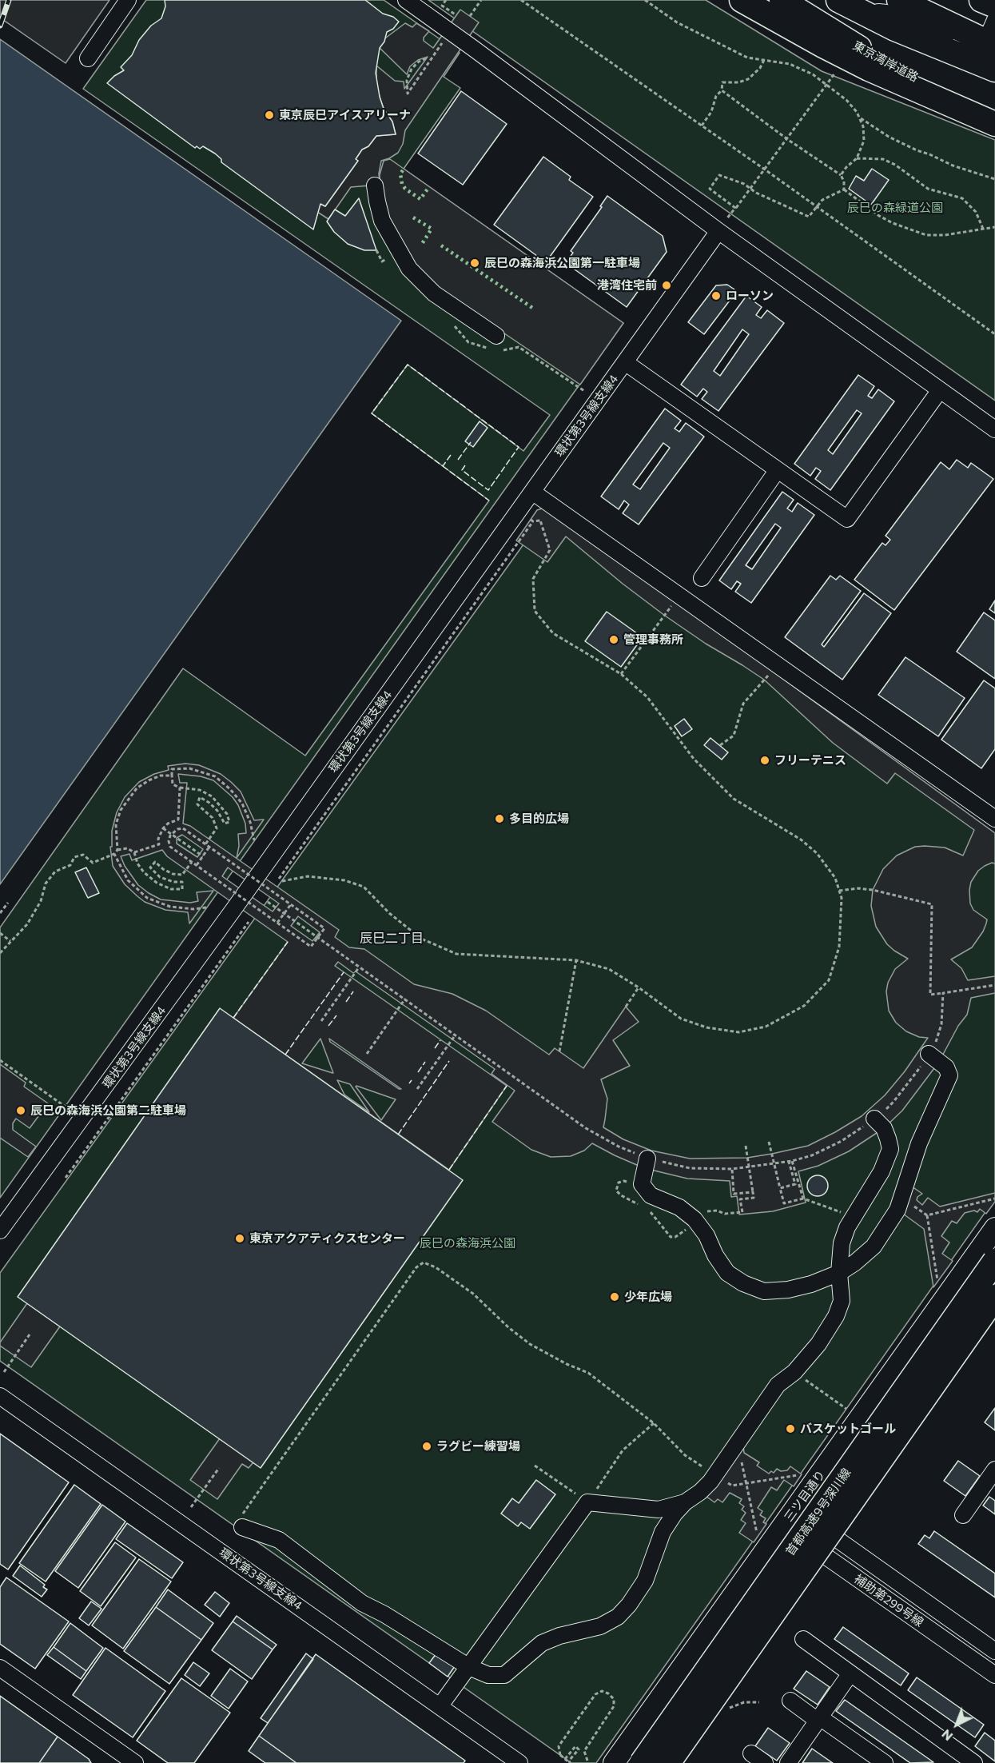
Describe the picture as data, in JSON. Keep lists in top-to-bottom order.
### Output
{
  "streets": {
    "highway": ["東京湾岸道路", "首都高速9号深川線"],
    "main road": ["三ツ目通り"],
    "street": ["環状第3号線支線4", "補助第299号線"]
  },
  "crossings": [
    ["三ツ目通り", "補助第299号線"]
  ],
  "districts": ["辰巳二丁目"],
  "parks": ["辰巳の森緑道公園", "辰巳の森海浜公園"],
  "places": [
    "東京辰巳アイスアリーナ",
    "辰巳の森海浜公園第一駐車場",
    "港湾住宅前",
    "ローソン",
    "管理事務所",
    "フリーテニス",
    "多目的広場",
    "辰巳の森海浜公園第二駐車場",
    "東京アクアティクスセンター",
    "少年広場",
    "バスケットゴール",
    "ラグビー練習場"
  ],
  "north": "bottom left"
}
